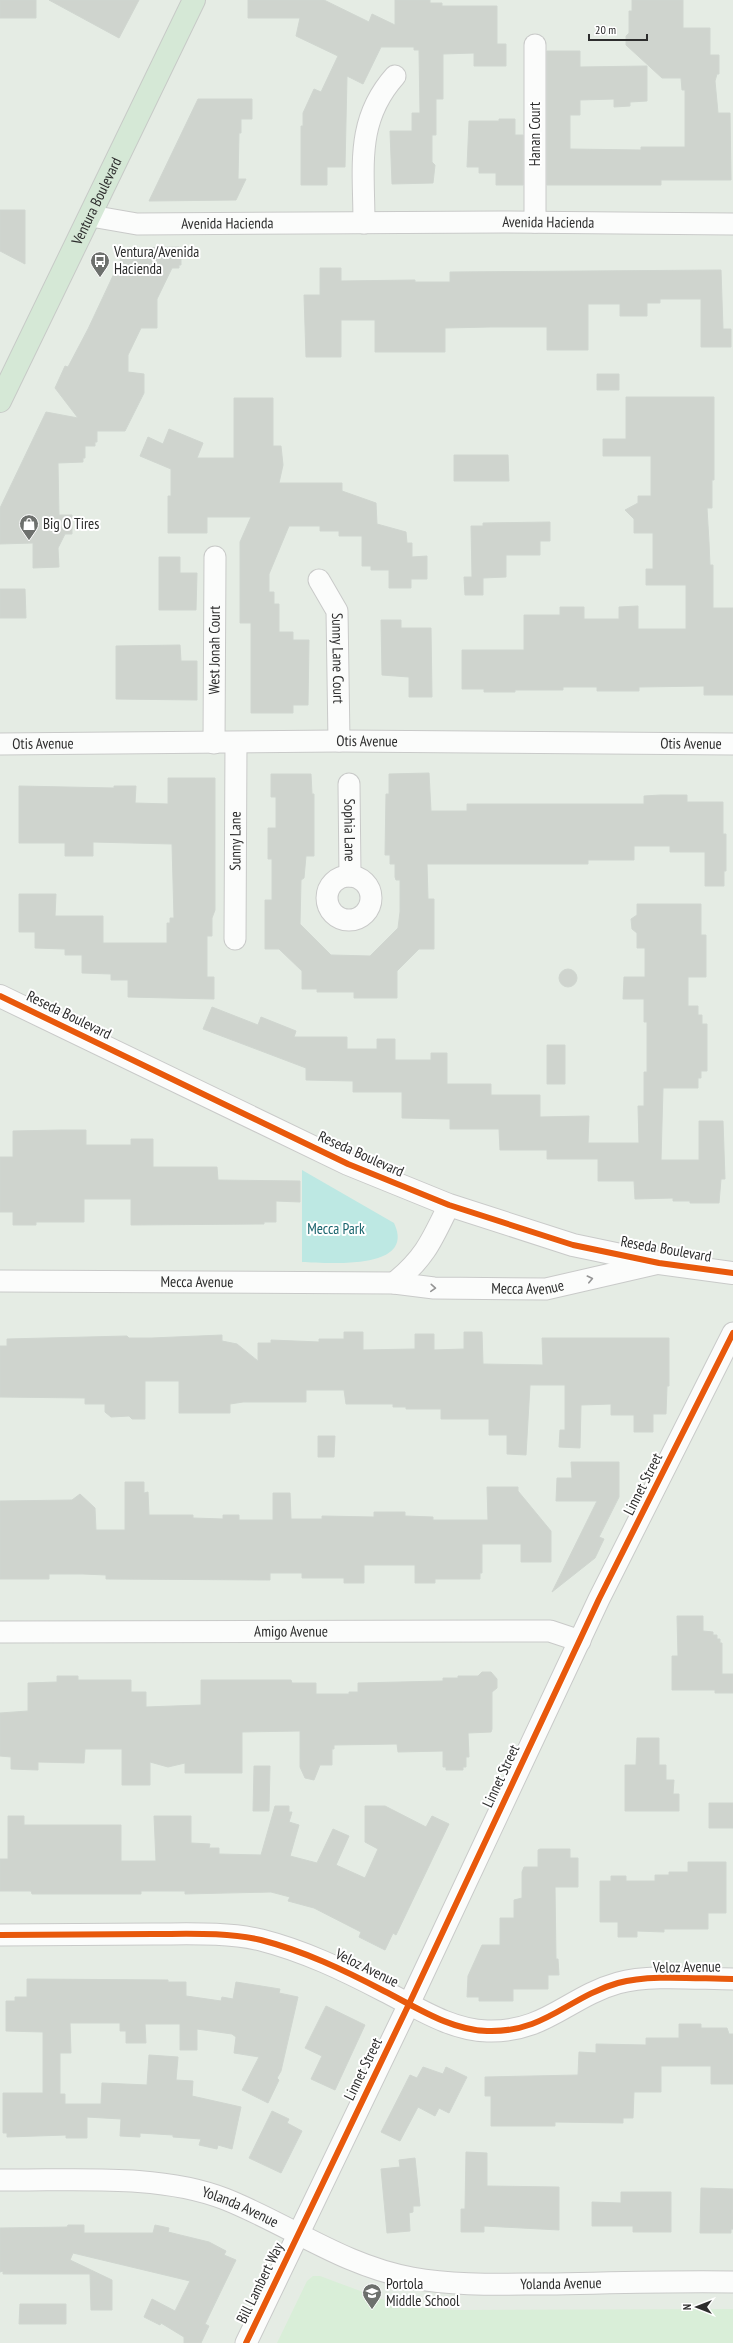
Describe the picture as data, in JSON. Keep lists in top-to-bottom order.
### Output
{
  "streets": {
    "main road": ["Ventura Boulevard", "Reseda Boulevard"],
    "street": [
      "Hanan Court",
      "Avenida Hacienda",
      "West Jonah Court",
      "Sunny Lane Court",
      "Otis Avenue",
      "Sophia Lane",
      "Sunny Lane",
      "Mecca Avenue",
      "Linnet Street",
      "Amigo Avenue",
      "Veloz Avenue",
      "Yolanda Avenue",
      "Bill Lambert Way"
    ]
  },
  "crossings": [
    ["Hanan Court", "Avenida Hacienda"],
    ["Ventura Boulevard", "Avenida Hacienda"],
    ["West Jonah Court", "Otis Avenue"],
    ["Sunny Lane Court", "Otis Avenue"],
    ["Otis Avenue", "Sunny Lane"],
    ["Reseda Boulevard", "Mecca Avenue"],
    ["Linnet Street", "Amigo Avenue"],
    ["Linnet Street", "Veloz Avenue"],
    ["Linnet Street", "Yolanda Avenue"],
    ["Linnet Street", "Bill Lambert Way"],
    ["Yolanda Avenue", "Bill Lambert Way"]
  ],
  "one_way": ["Mecca Avenue"],
  "parks": ["Mecca Park"],
  "places": {
    "bus stop": ["Ventura/Avenida Hacienda"],
    "shop": ["Big O Tires"],
    "school or university": ["Portola Middle School"]
  },
  "scale_bar": "20 m",
  "north": "left"
}
